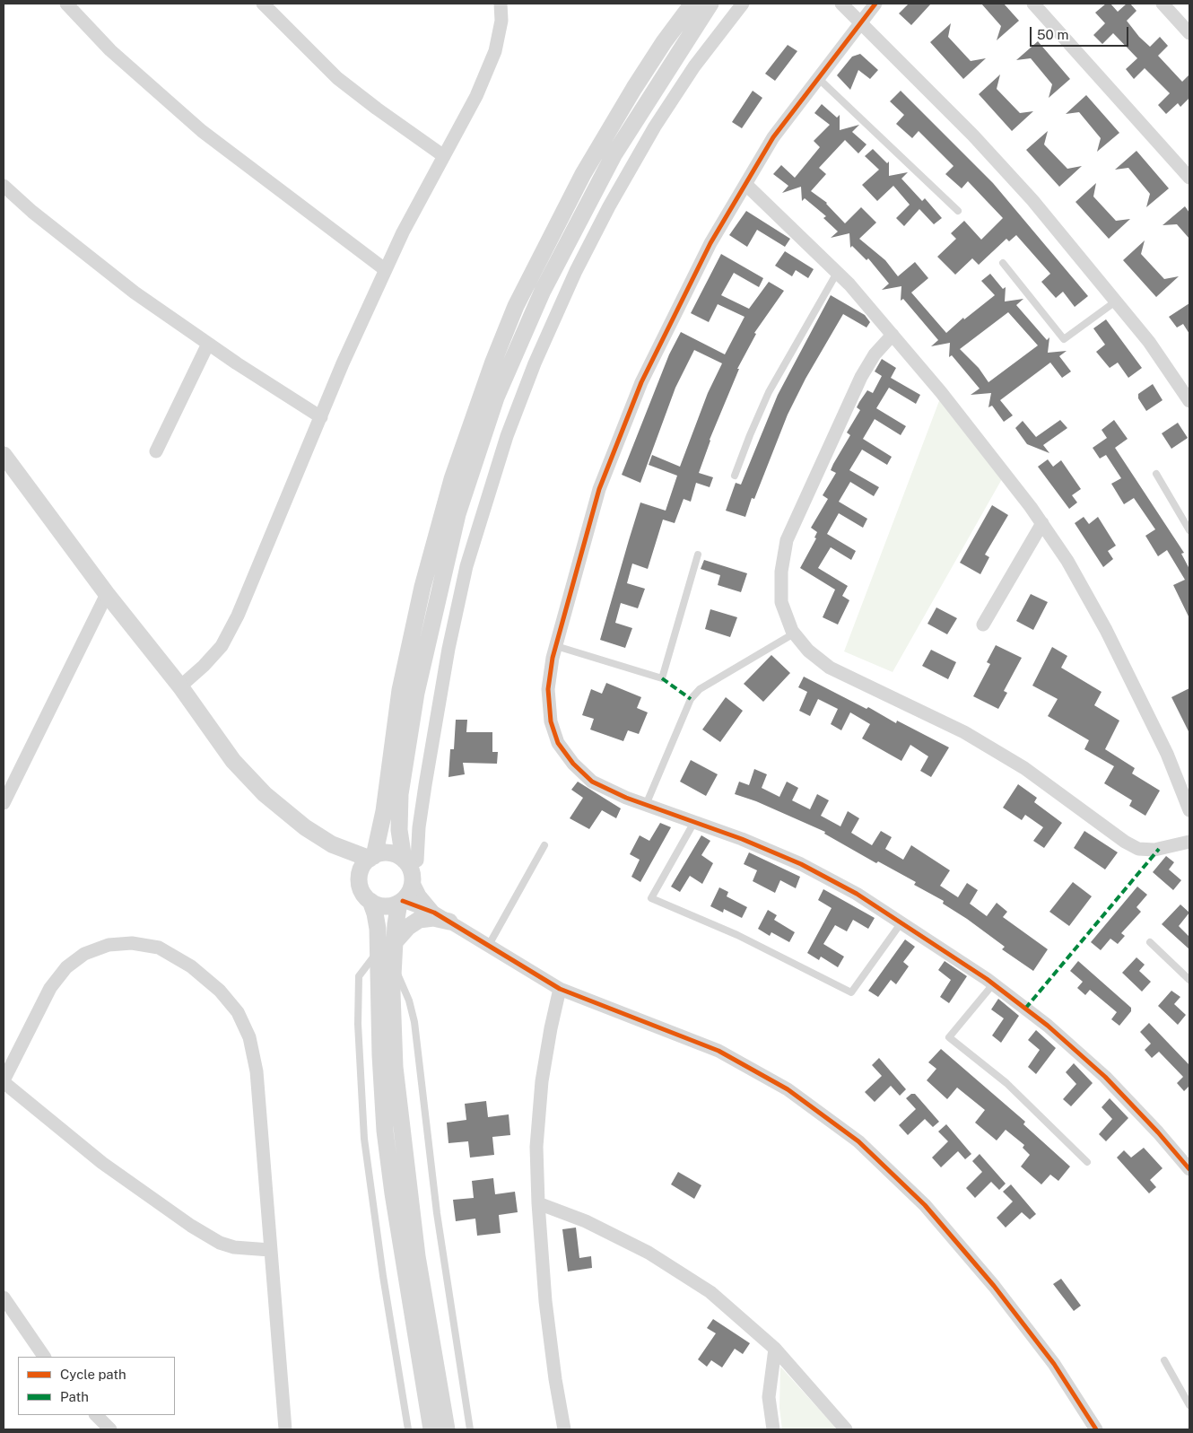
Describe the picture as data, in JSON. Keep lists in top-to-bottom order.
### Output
{
  "legend": ["Cycle path", "Path"],
  "scale_bar": "50 m"
}
